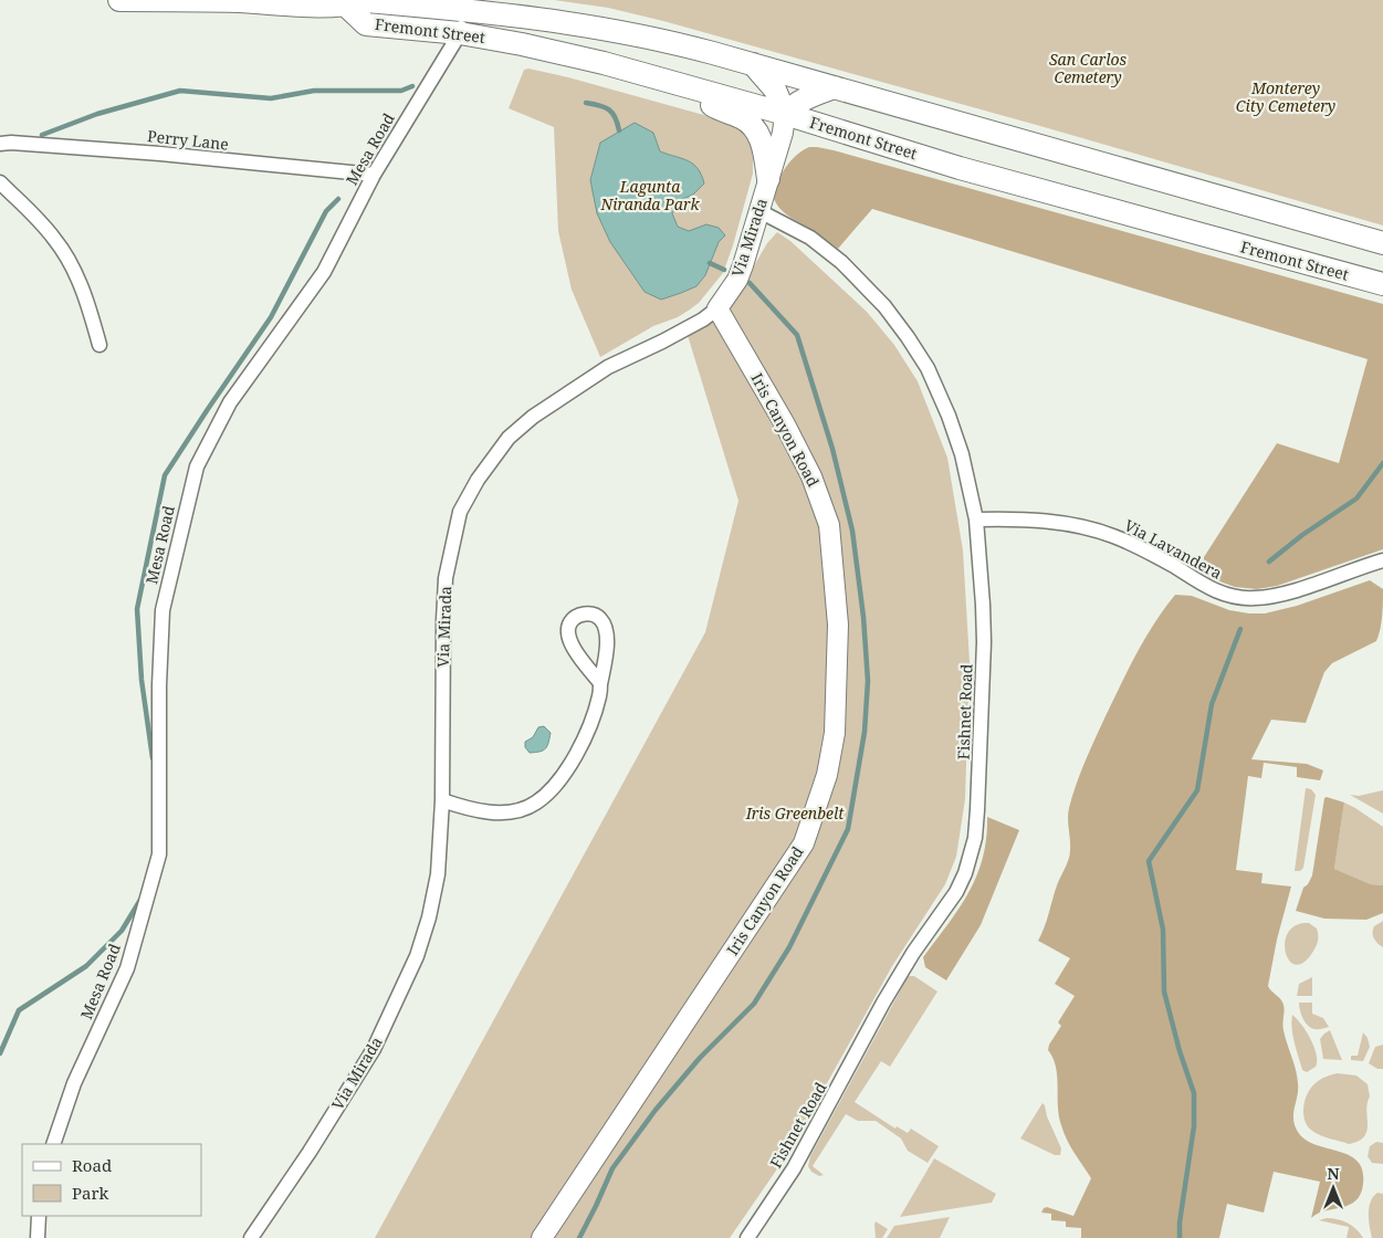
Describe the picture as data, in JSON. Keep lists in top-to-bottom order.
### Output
{
  "streets": {
    "main road": ["Fremont Street"],
    "street": [
      "Perry Lane",
      "Mesa Road",
      "Via Mirada",
      "Iris Canyon Road",
      "Via Lavandera",
      "Fishnet Road"
    ]
  },
  "crossings": [
    ["Fremont Street", "Mesa Road"],
    ["Fremont Street", "Via Mirada"],
    ["Perry Lane", "Mesa Road"],
    ["Via Mirada", "Iris Canyon Road"],
    ["Via Mirada", "Fishnet Road"],
    ["Via Lavandera", "Fishnet Road"]
  ],
  "parks": [
    "San Carlos Cemetery",
    "Monterey City Cemetery",
    "Lagunta Niranda Park",
    "Iris Greenbelt"
  ],
  "legend": ["Road", "Park"],
  "north": "top"
}
